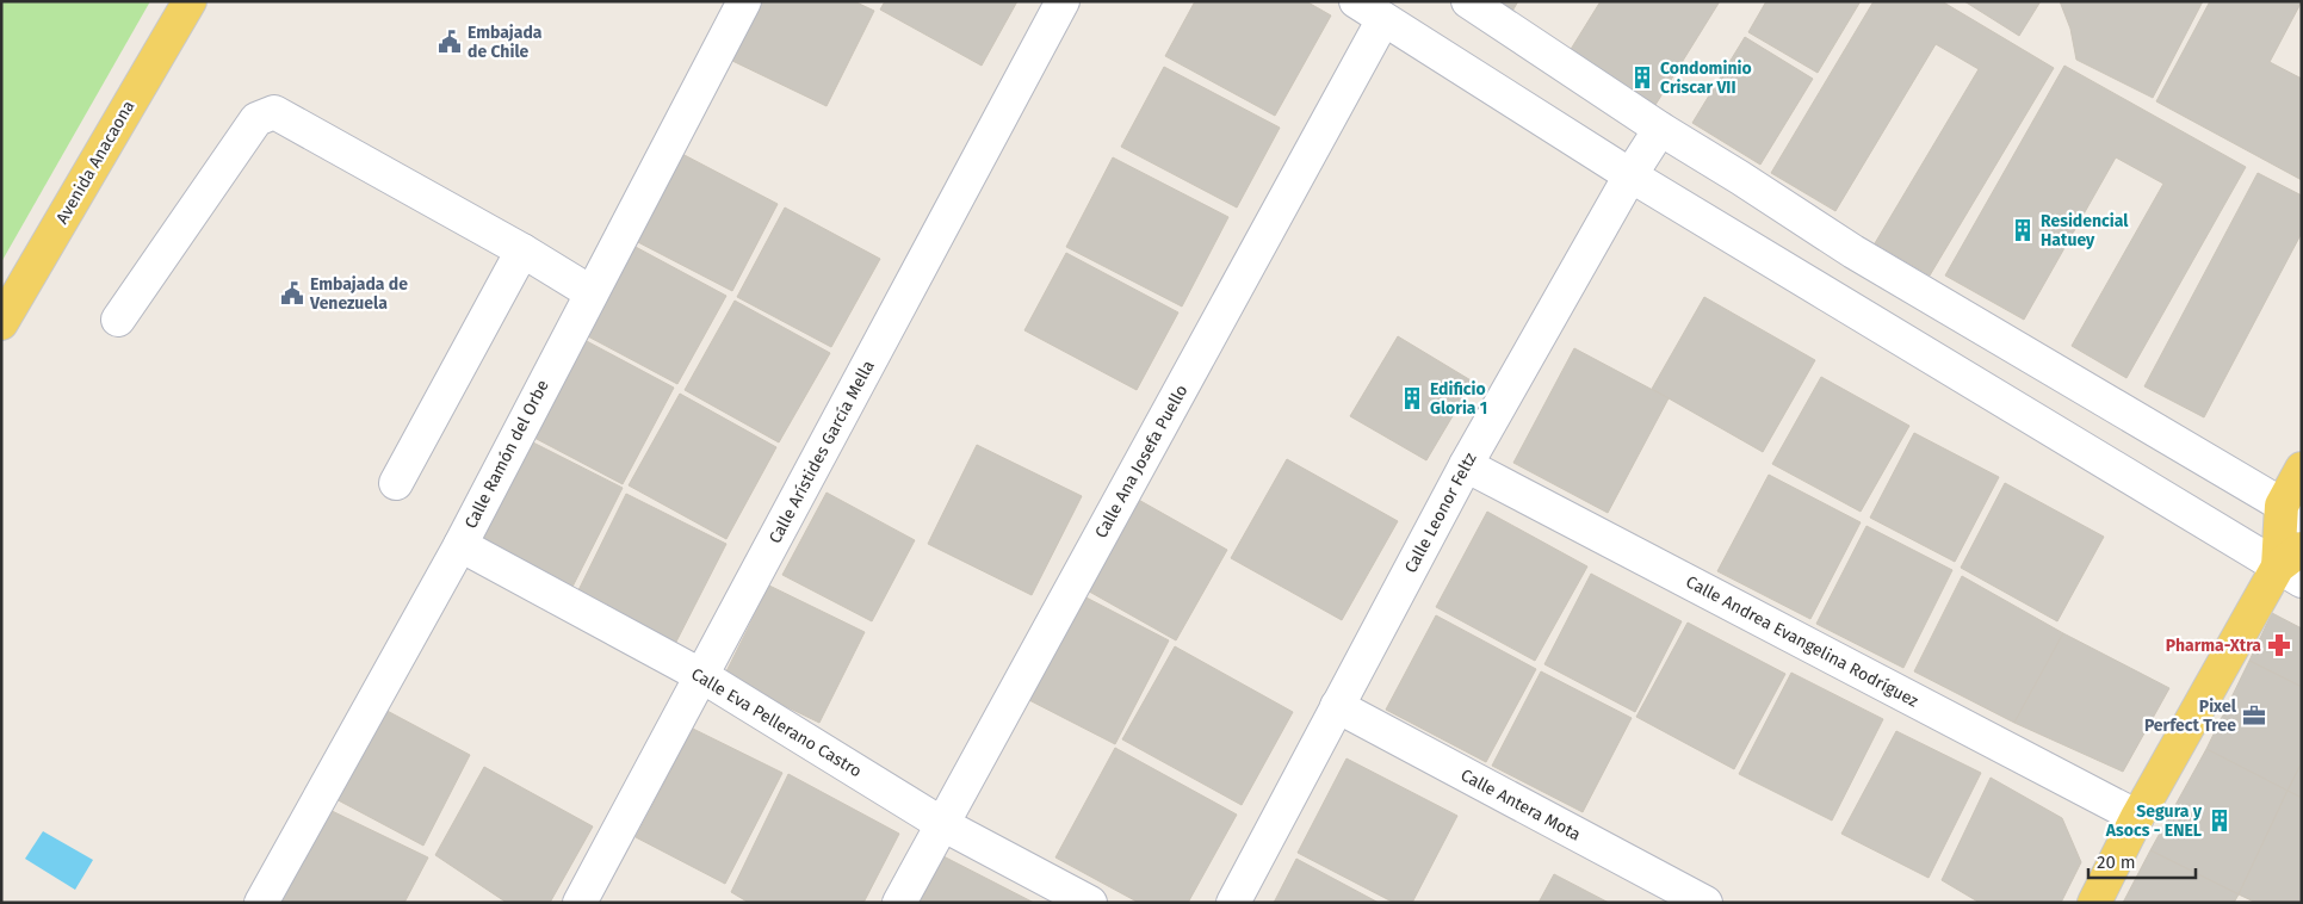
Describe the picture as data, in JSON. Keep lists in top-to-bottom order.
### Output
{
  "streets": {
    "main road": ["Avenida Anacaona"],
    "street": [
      "Calle Arístides García Mella",
      "Calle Ramón del Orbe",
      "Calle Ana Josefa Puello",
      "Calle Leonor Feltz",
      "Calle Andrea Evangelina Rodríguez",
      "Calle Eva Pellerano Castro",
      "Calle Antera Mota"
    ]
  },
  "crossings": [
    ["Calle Arístides García Mella", "Calle Eva Pellerano Castro"],
    ["Calle Ramón del Orbe", "Calle Eva Pellerano Castro"],
    ["Calle Ana Josefa Puello", "Calle Eva Pellerano Castro"],
    ["Calle Leonor Feltz", "Calle Andrea Evangelina Rodríguez"],
    ["Calle Leonor Feltz", "Calle Antera Mota"]
  ],
  "places": {
    "public building": ["Embajada de Chile", "Embajada de Venezuela"],
    "building": [
      "Condominio Criscar VII",
      "Residencial Hatuey",
      "Edificio Gloria 1",
      "Segura y Asocs - ENEL"
    ],
    "pharmacy": ["Pharma-Xtra"],
    "office": ["Pixel Perfect Tree"]
  },
  "scale_bar": "20 m"
}
